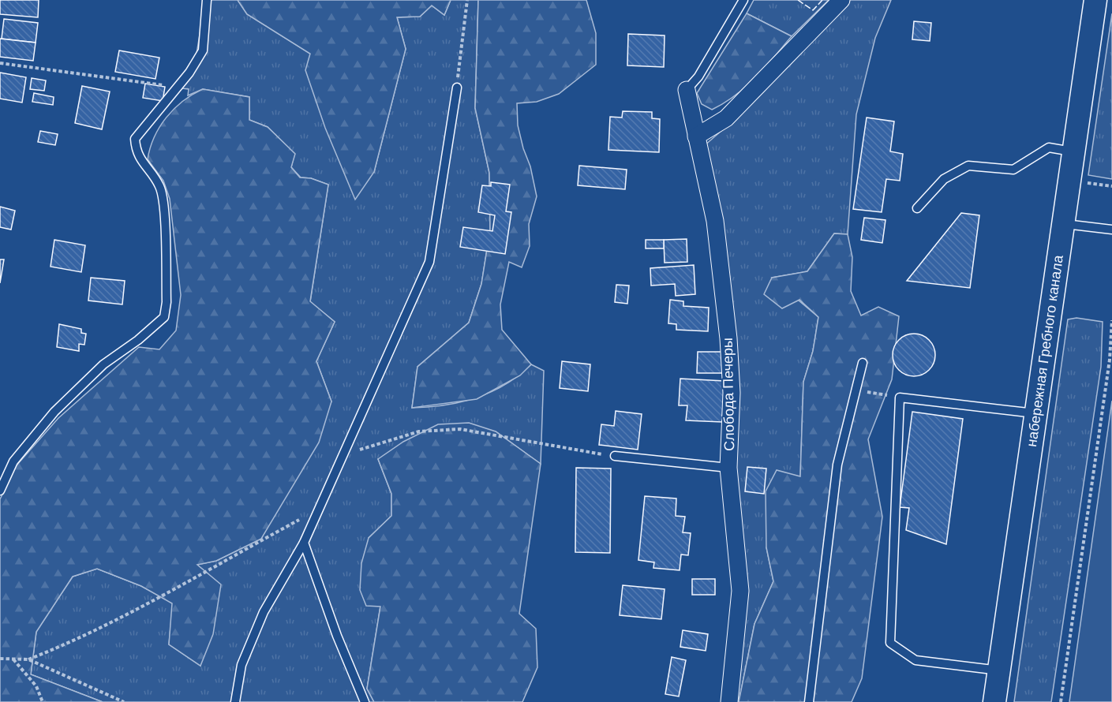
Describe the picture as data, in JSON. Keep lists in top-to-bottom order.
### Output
{
  "streets": {
    "street": ["набережная Гребного канала", "Слобода Печеры"]
  }
}
